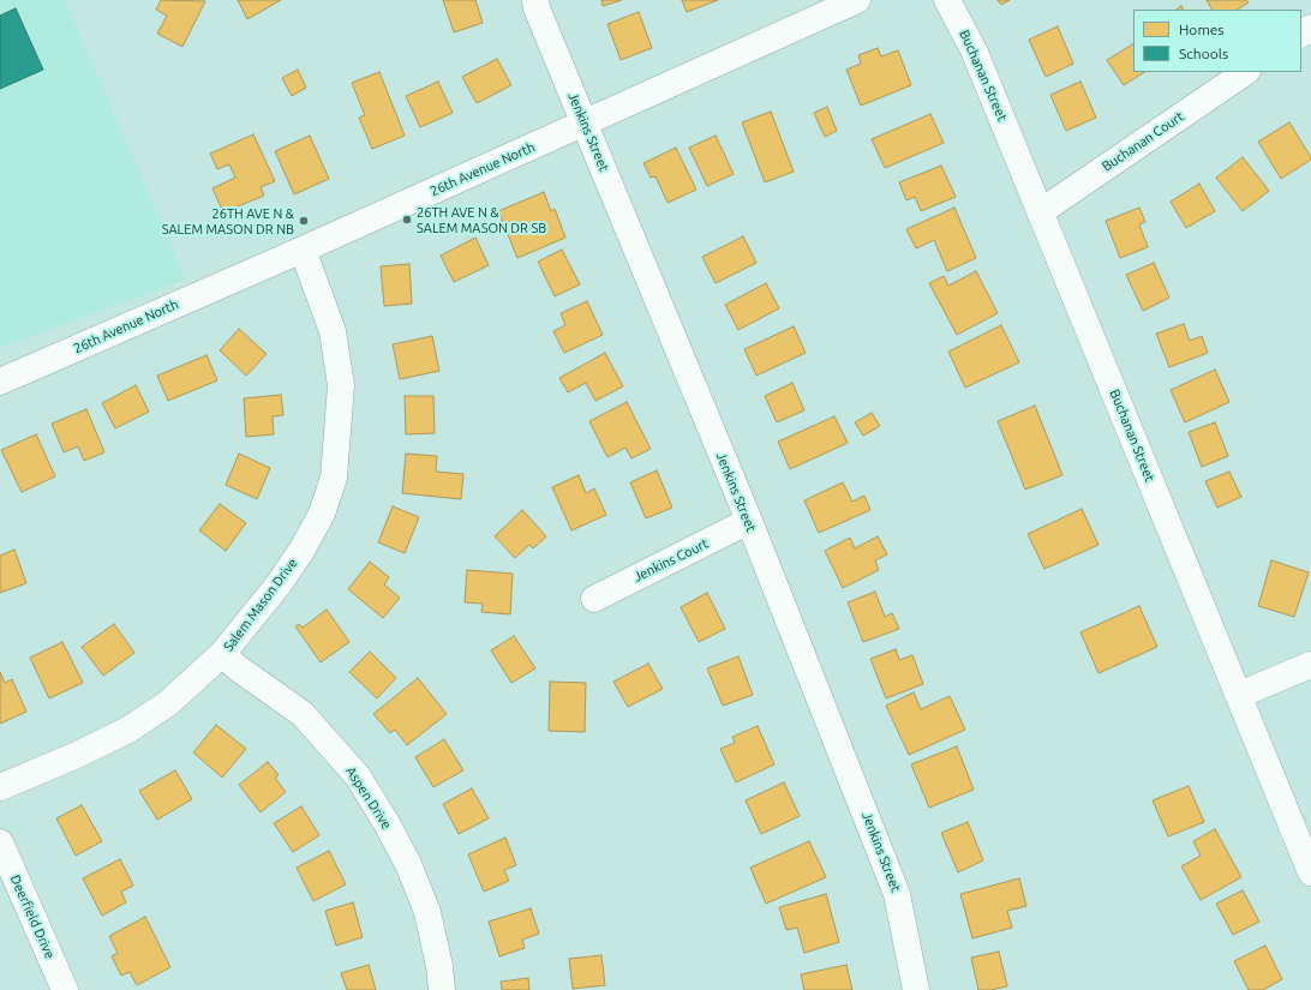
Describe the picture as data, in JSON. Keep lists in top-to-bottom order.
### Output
{
  "streets": {
    "street": [
      "Buchanan Street",
      "Jenkins Street",
      "Buchanan Court",
      "26th Avenue North",
      "Jenkins Court",
      "Salem Mason Drive",
      "Aspen Drive",
      "Deerfield Drive"
    ]
  },
  "crossings": [
    ["Buchanan Street", "Buchanan Court"],
    ["Jenkins Street", "26th Avenue North"],
    ["Jenkins Street", "Jenkins Court"],
    ["26th Avenue North", "Salem Mason Drive"],
    ["Salem Mason Drive", "Aspen Drive"]
  ],
  "places": ["26TH AVE N & SALEM MASON DR SB", "26TH AVE N & SALEM MASON DR NB"],
  "legend": ["Homes", "Schools"]
}
